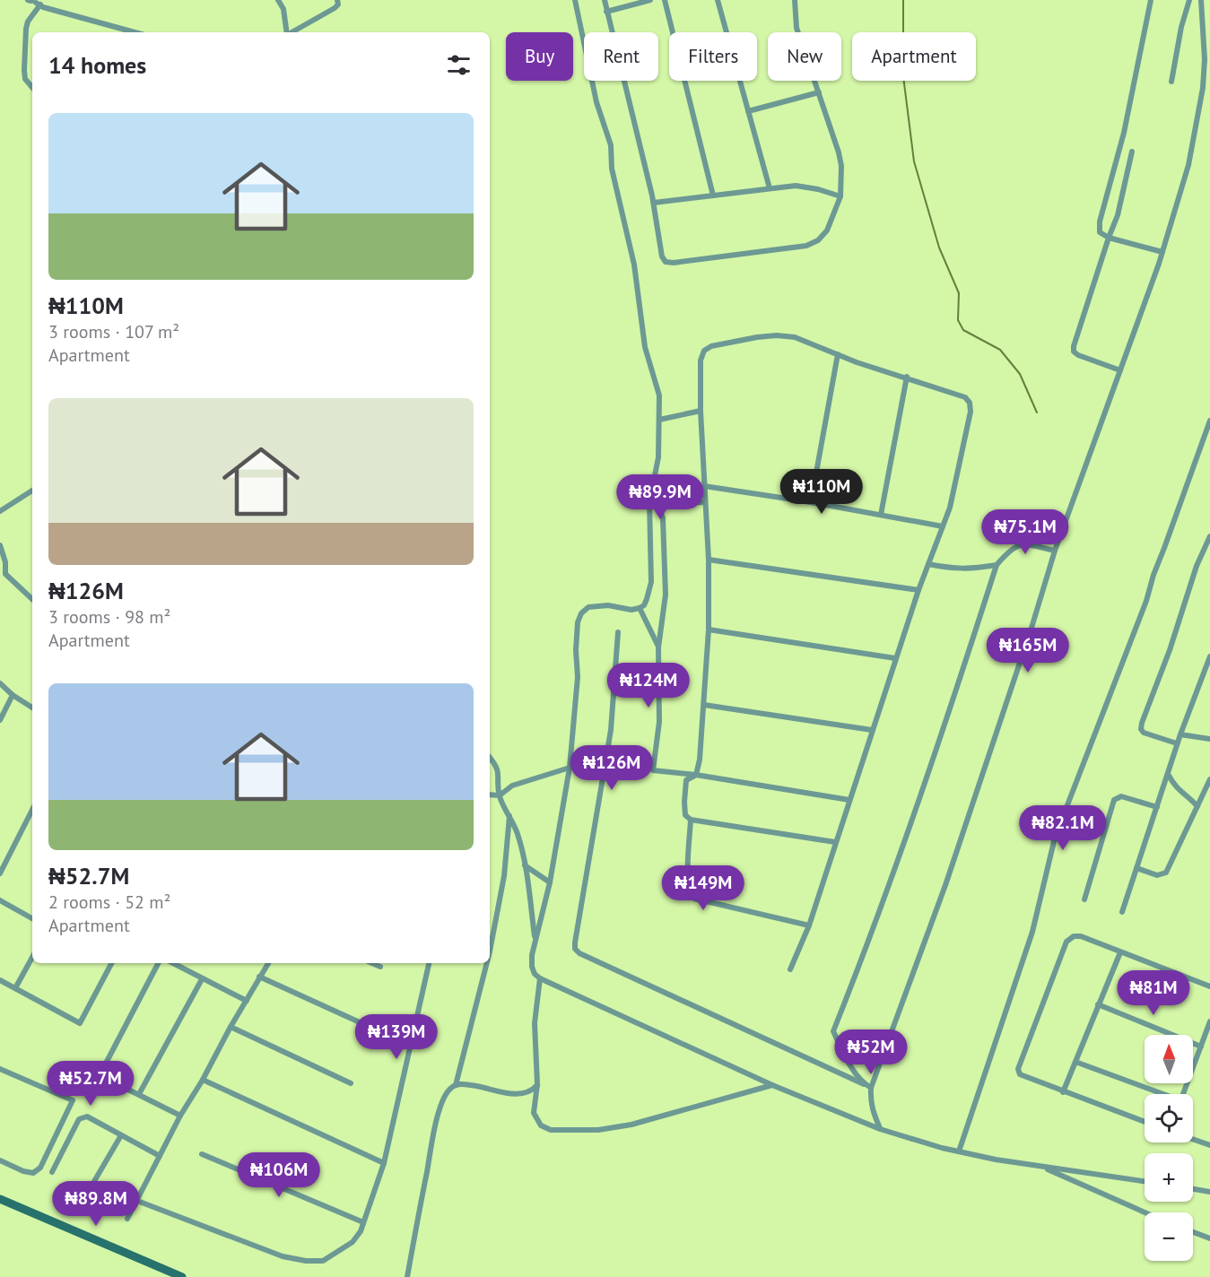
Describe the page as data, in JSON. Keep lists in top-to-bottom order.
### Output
{
  "north": "top",
  "page": {
    "chip": [
      "Buy",
      "Rent",
      "Filters",
      "New",
      "Apartment"
    ],
    "heading": "14 homes",
    "list": [
      {
        "name": "₦110M",
        "note": "3 rooms · 107 m² · Apartment"
      },
      {
        "name": "₦126M",
        "note": "3 rooms · 98 m² · Apartment"
      },
      {
        "name": "₦52.7M",
        "note": "2 rooms · 52 m² · Apartment"
      }
    ],
    "price": [
      "₦110M",
      "₦89.9M",
      "₦75.1M",
      "₦165M",
      "₦124M",
      "₦126M",
      "₦82.1M",
      "₦149M",
      "₦81M",
      "₦139M",
      "₦52M",
      "₦52.7M",
      "₦106M",
      "₦89.8M"
    ],
    "map_buttons": ["+", "−"]
  }
}
